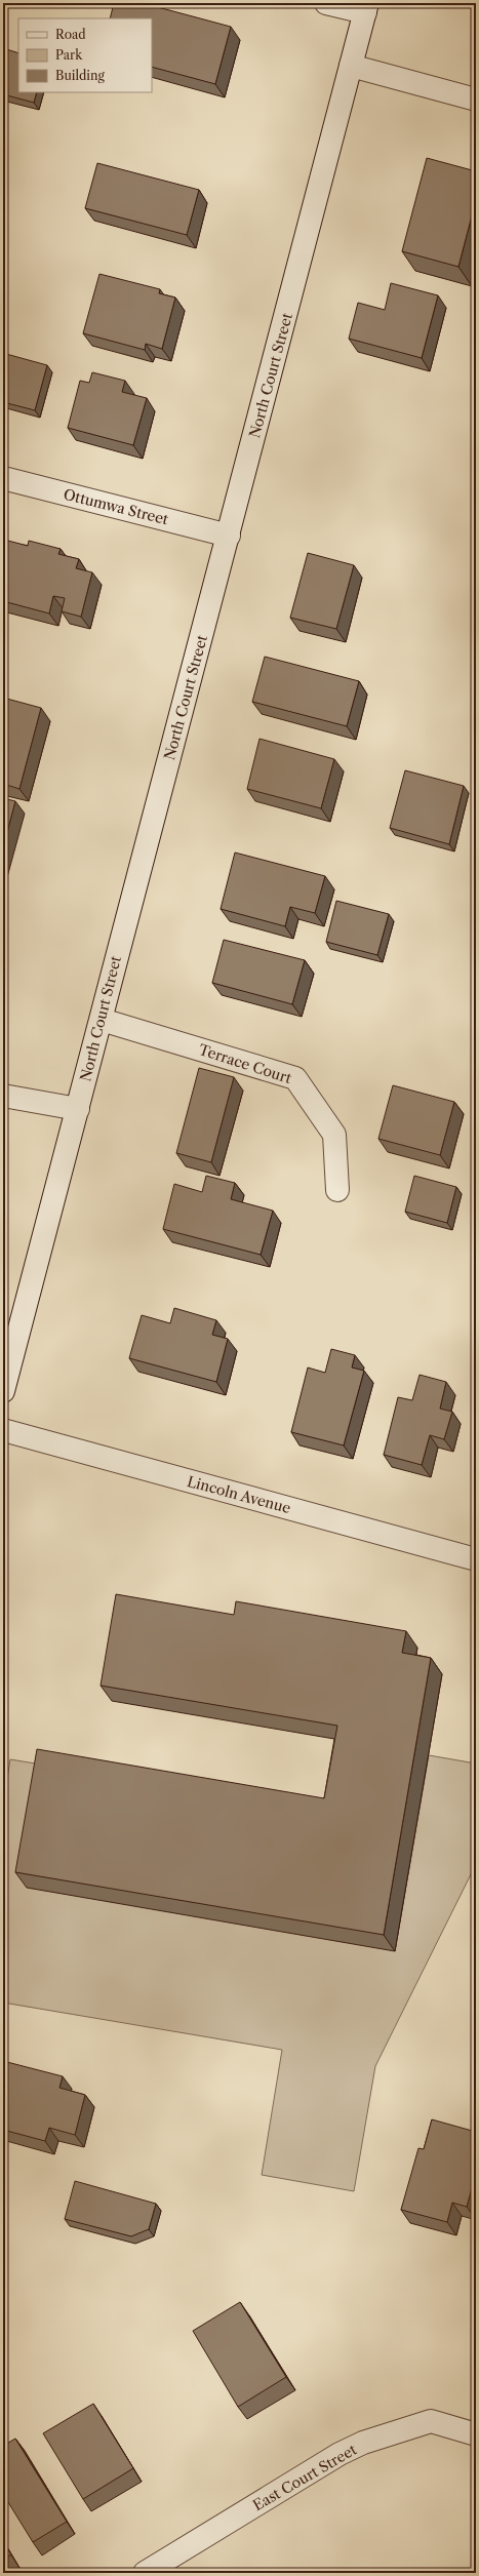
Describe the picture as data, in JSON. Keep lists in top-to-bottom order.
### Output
{
  "streets": {
    "street": [
      "North Court Street",
      "Ottumwa Street",
      "Terrace Court",
      "Lincoln Avenue",
      "East Court Street"
    ]
  },
  "crossings": [
    ["North Court Street", "Ottumwa Street"],
    ["North Court Street", "Terrace Court"]
  ],
  "legend": ["Road", "Park", "Building"]
}
